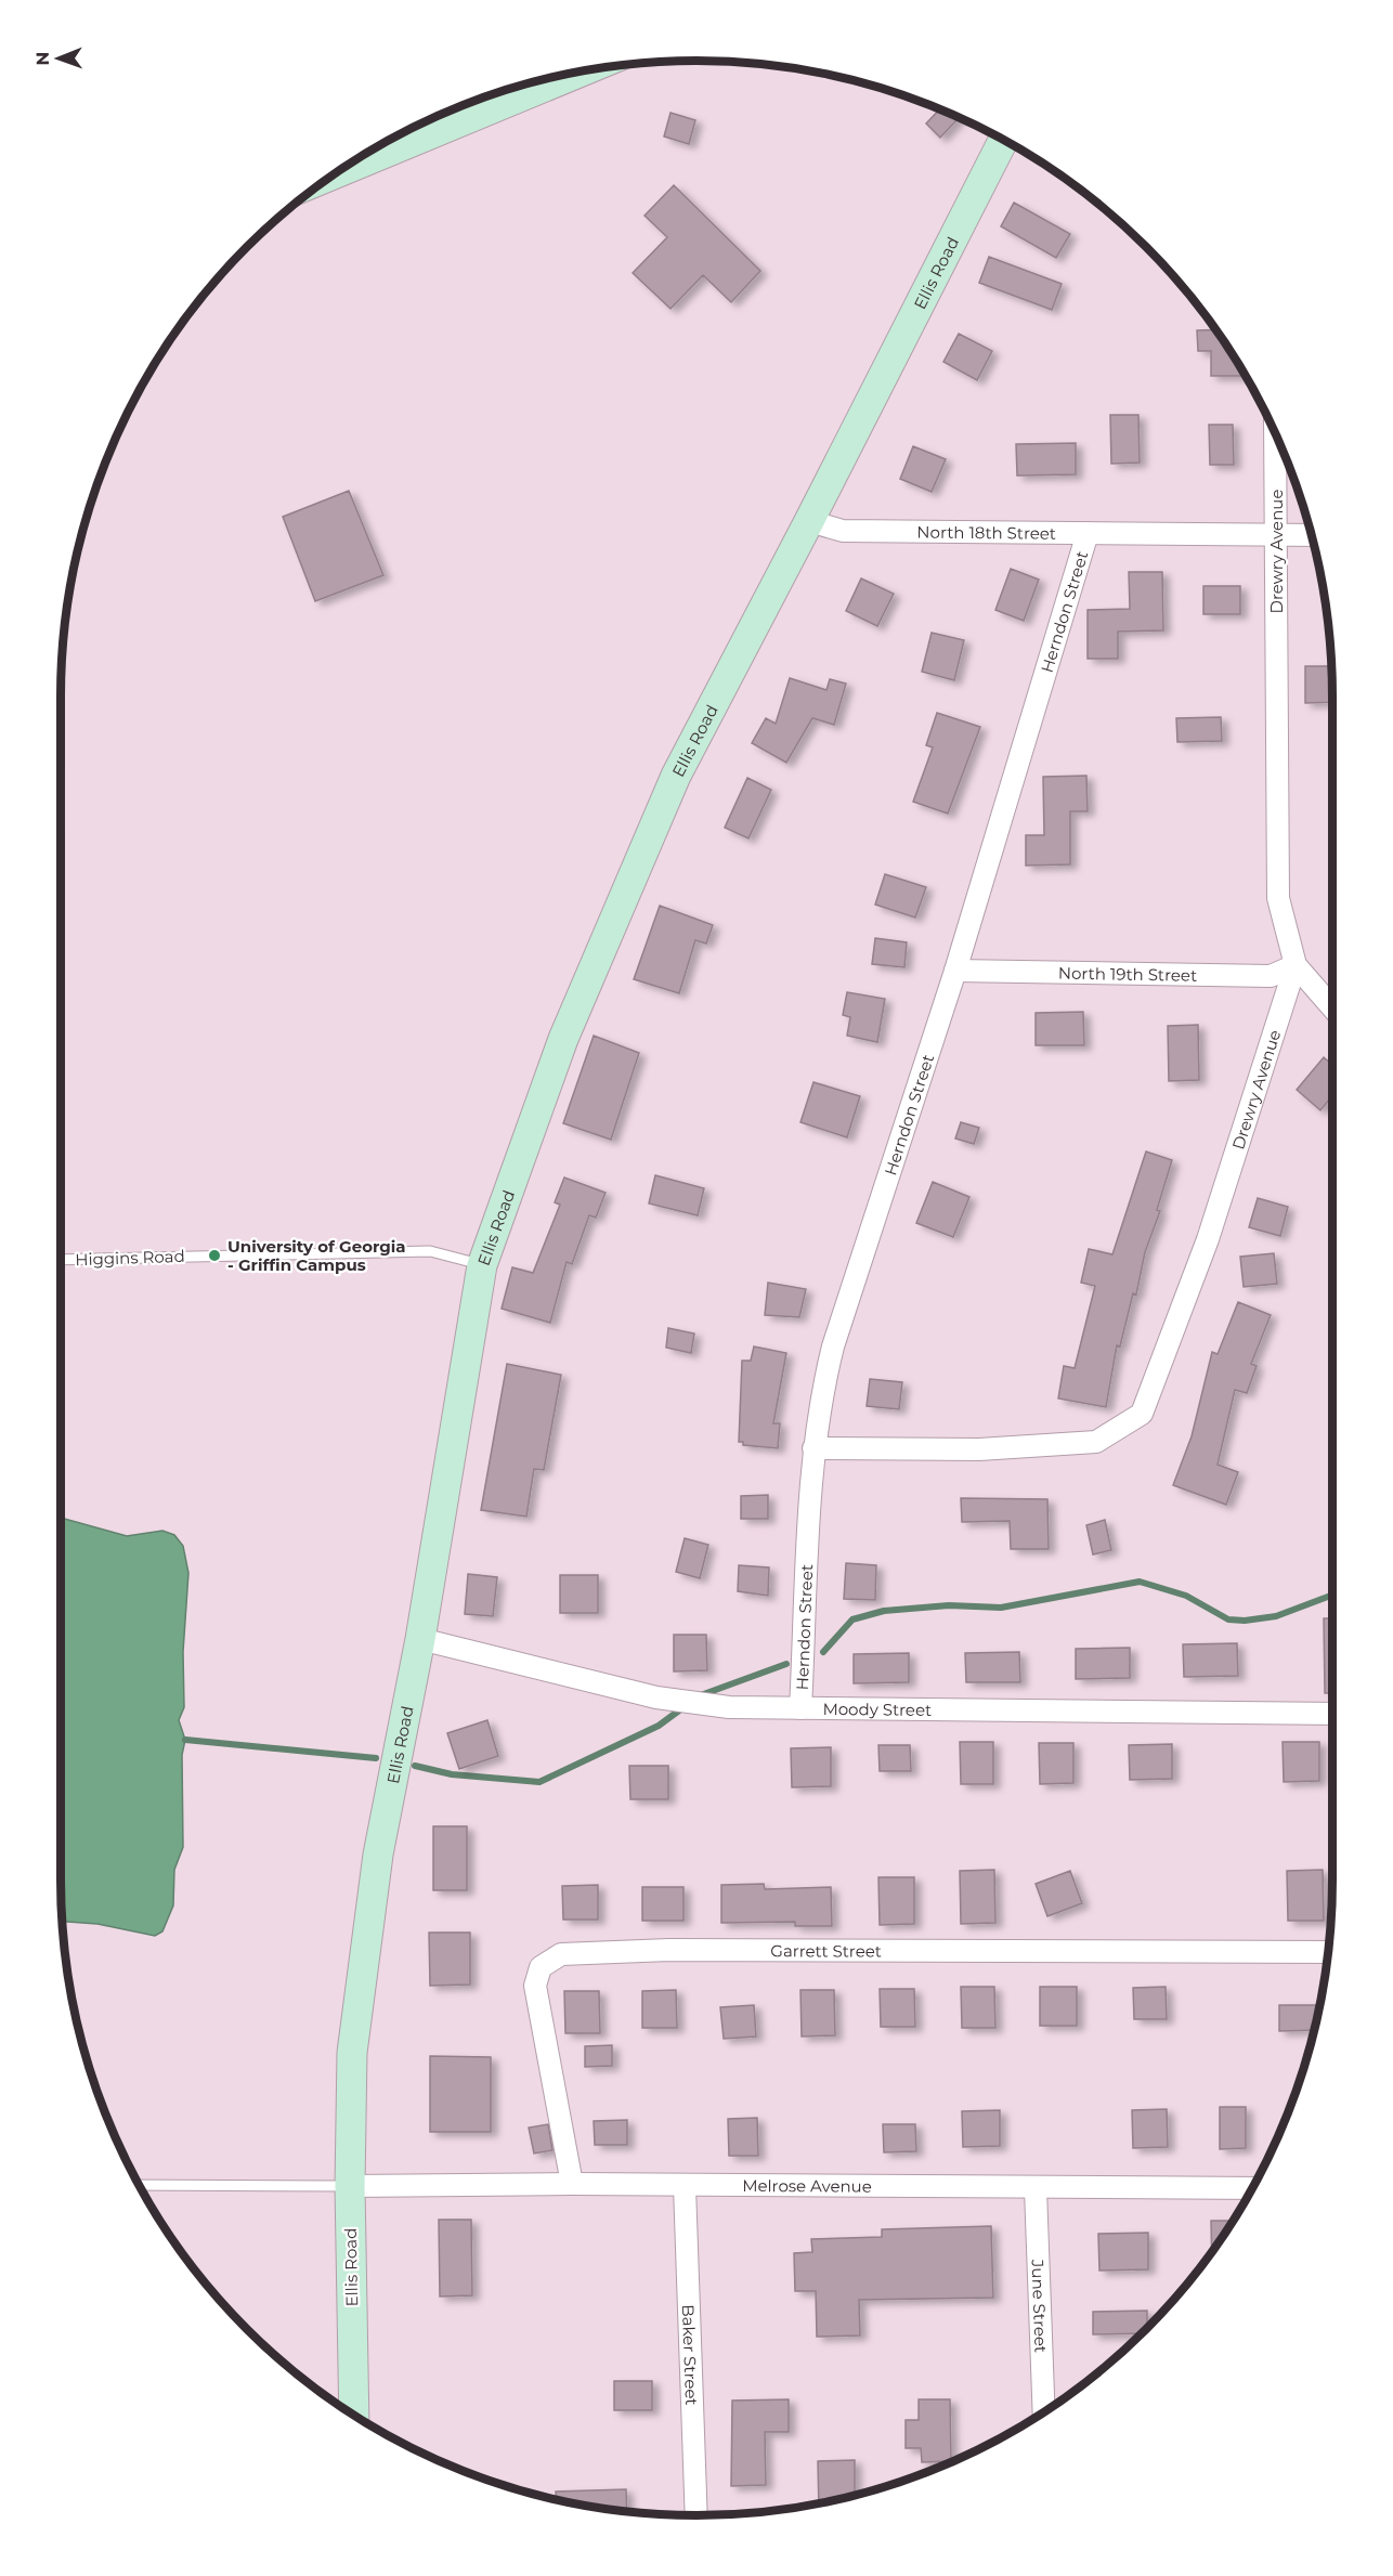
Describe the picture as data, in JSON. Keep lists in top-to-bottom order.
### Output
{
  "streets": {
    "street": [
      "Ellis Road",
      "North 18th Street",
      "Drewry Avenue",
      "Herndon Street",
      "North 19th Street",
      "Moody Street",
      "Garrett Street",
      "Melrose Avenue",
      "June Street",
      "Baker Street"
    ],
    "lane": ["Higgins Road"]
  },
  "crossings": [
    ["Ellis Road", "North 18th Street"],
    ["Ellis Road", "Higgins Road"],
    ["Ellis Road", "Moody Street"],
    ["Ellis Road", "Melrose Avenue"],
    ["North 18th Street", "Drewry Avenue"],
    ["North 18th Street", "Herndon Street"],
    ["Drewry Avenue", "Herndon Street"],
    ["Drewry Avenue", "North 19th Street"],
    ["Herndon Street", "North 19th Street"],
    ["Herndon Street", "Moody Street"],
    ["Garrett Street", "Melrose Avenue"],
    ["Melrose Avenue", "June Street"],
    ["Melrose Avenue", "Baker Street"]
  ],
  "places": ["University of Georgia - Griffin Campus"],
  "north": "left"
}
